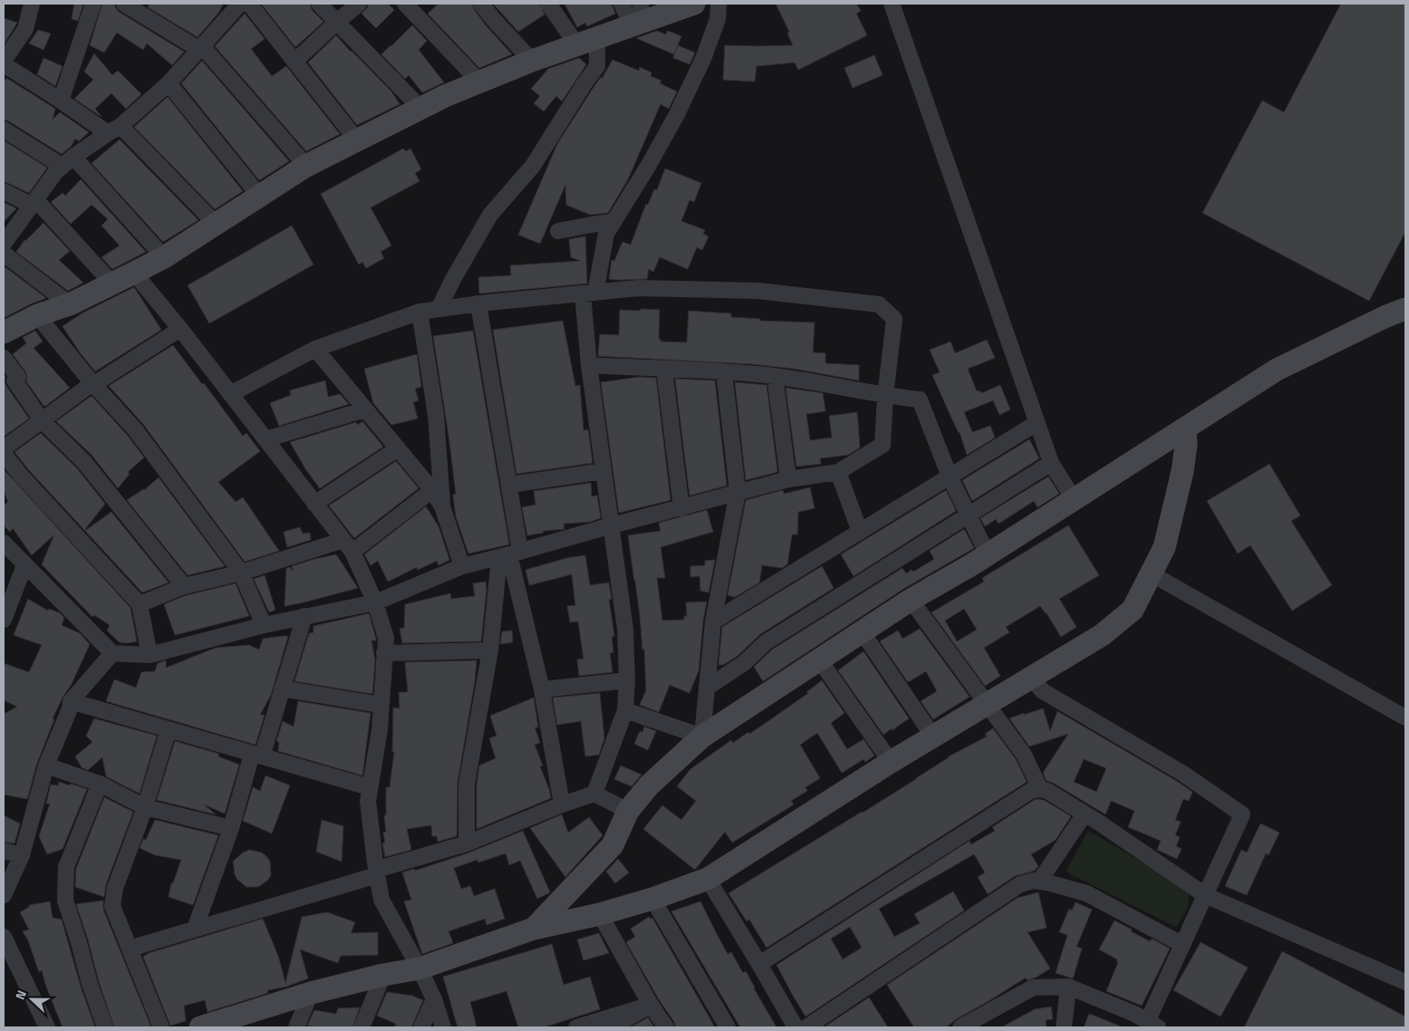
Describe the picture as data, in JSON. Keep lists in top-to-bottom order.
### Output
{
  "north": "left"
}
